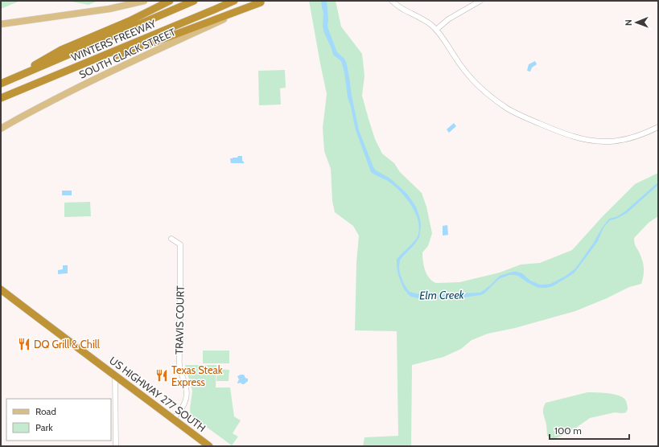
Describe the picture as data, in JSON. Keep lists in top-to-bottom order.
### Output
{
  "streets": {
    "highway": ["WINTERS FREEWAY", "US HIGHWAY 277 SOUTH"],
    "main road": ["SOUTH CLACK STREET"],
    "street": ["TRAVIS COURT"]
  },
  "crossings": [
    ["TRAVIS COURT", "US HIGHWAY 277 SOUTH"]
  ],
  "water": ["Elm Creek"],
  "places": {
    "restaurant": ["DQ Grill & Chill", "Texas Steak Express"]
  },
  "legend": ["Road", "Park"],
  "scale_bar": "100 m",
  "north": "left"
}
